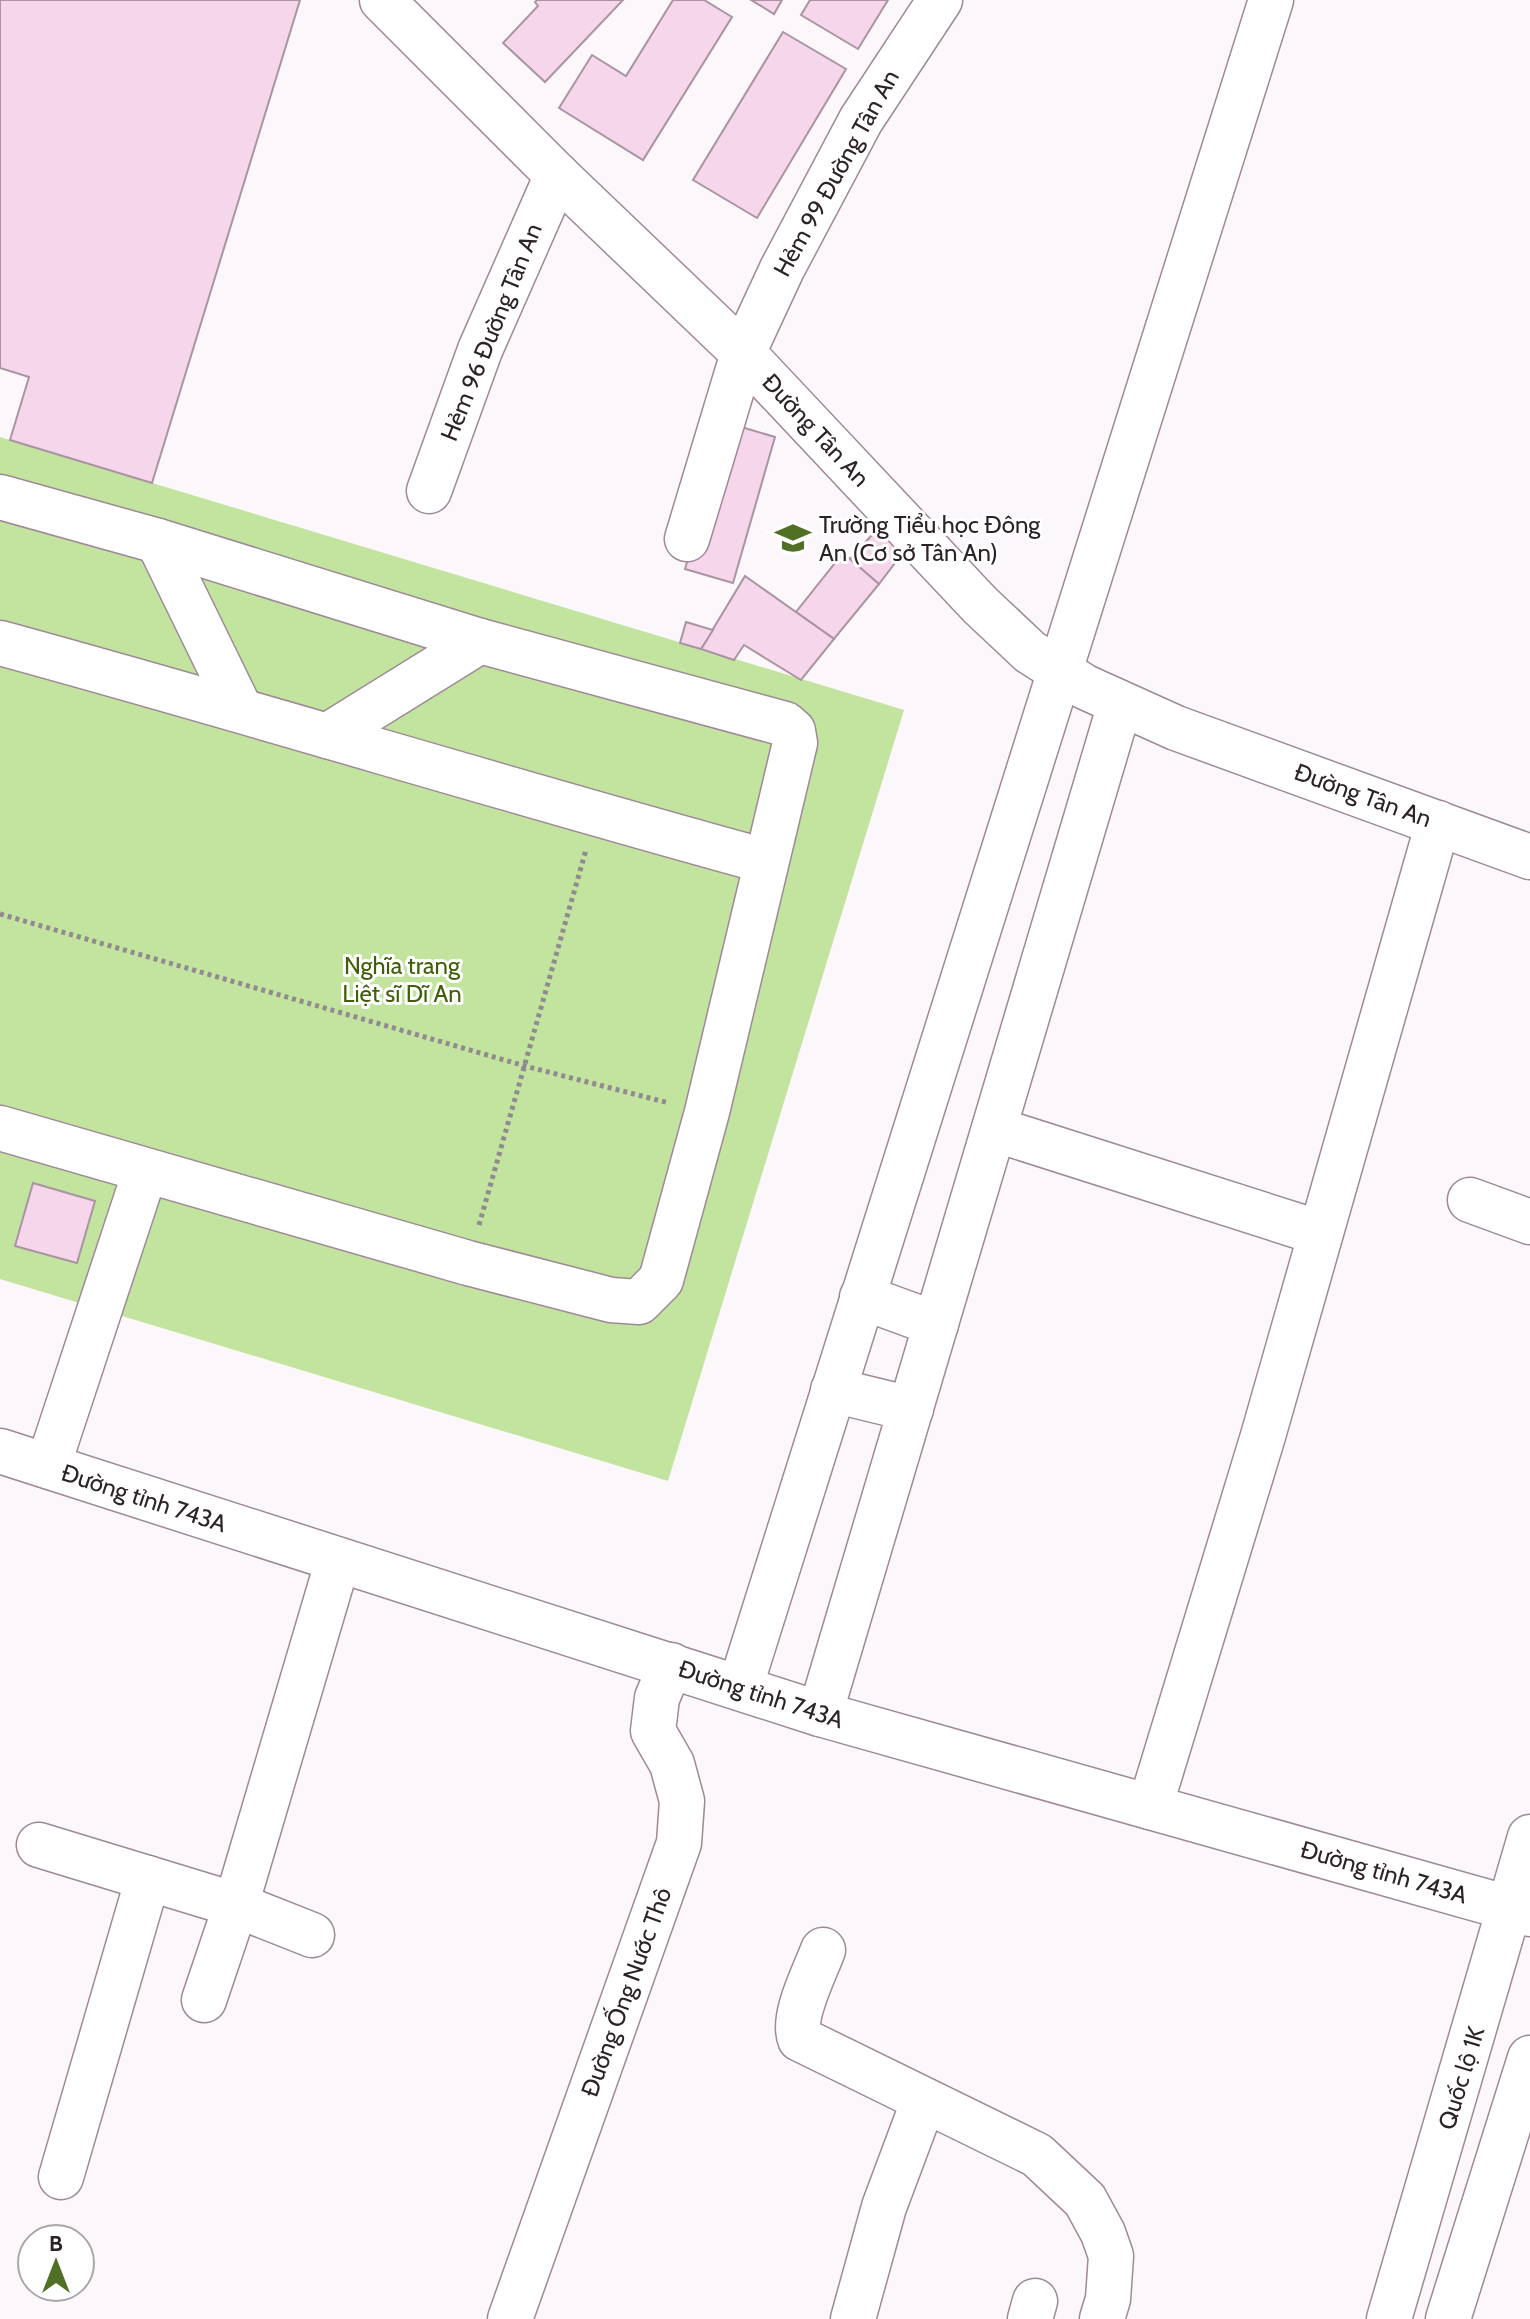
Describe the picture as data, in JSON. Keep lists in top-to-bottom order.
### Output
{
  "streets": {
    "street": [
      "Hẻm 99 Đường Tân An",
      "Hẻm 96 Đường Tân An",
      "Đường Tân An",
      "Đường tỉnh 743A",
      "Đường Ống Nước Thô",
      "Quốc lộ 1K"
    ]
  },
  "crossings": [
    ["Hẻm 99 Đường Tân An", "Đường Tân An"],
    ["Hẻm 96 Đường Tân An", "Đường Tân An"],
    ["Đường tỉnh 743A", "Đường Ống Nước Thô"],
    ["Đường tỉnh 743A", "Quốc lộ 1K"]
  ],
  "parks": ["Nghĩa trang Liệt sĩ Dĩ An"],
  "places": {
    "school or university": ["Trường Tiểu học Đông An (Cơ sở Tân An)"]
  },
  "north": "top"
}
